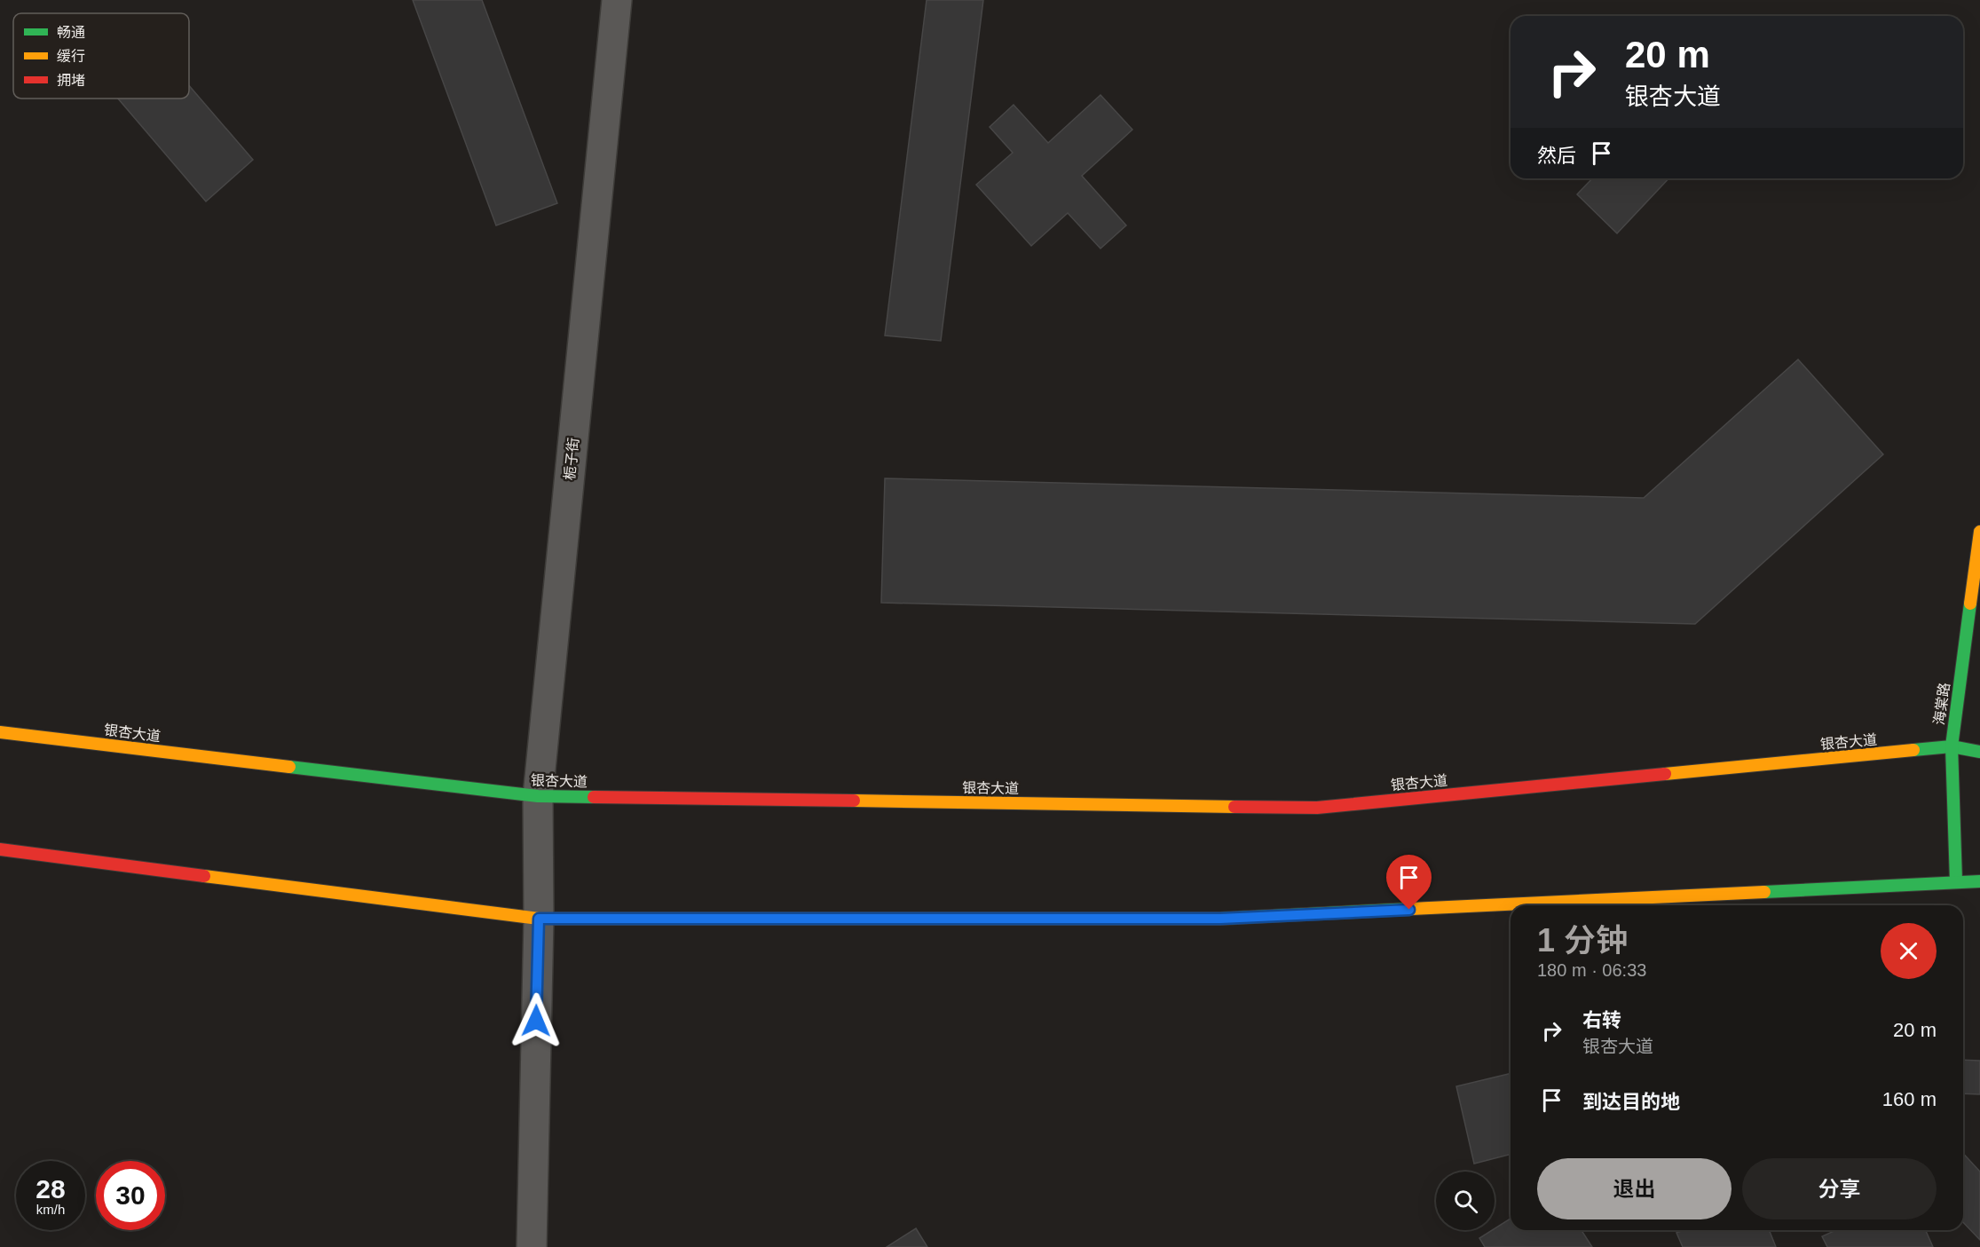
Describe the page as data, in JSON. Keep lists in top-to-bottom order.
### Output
{
  "streets": {
    "main road": ["海棠路", "银杏大道"],
    "street": ["栀子街"]
  },
  "crossings": [
    ["栀子街", "银杏大道"],
    ["海棠路", "银杏大道"]
  ],
  "legend": ["畅通", "缓行", "拥堵"],
  "page": {
    "turn": ["20 m", "银杏大道"],
    "then": "然后",
    "heading": ["1 分钟", "180 m · 06:33"],
    "list": [
      {
        "name": "右转",
        "note": "银杏大道",
        "value": "20 m"
      },
      {
        "name": "到达目的地",
        "value": "160 m"
      }
    ],
    "buttons": ["退出", "分享"],
    "speed": "28 km/h",
    "limit": "30"
  }
}
